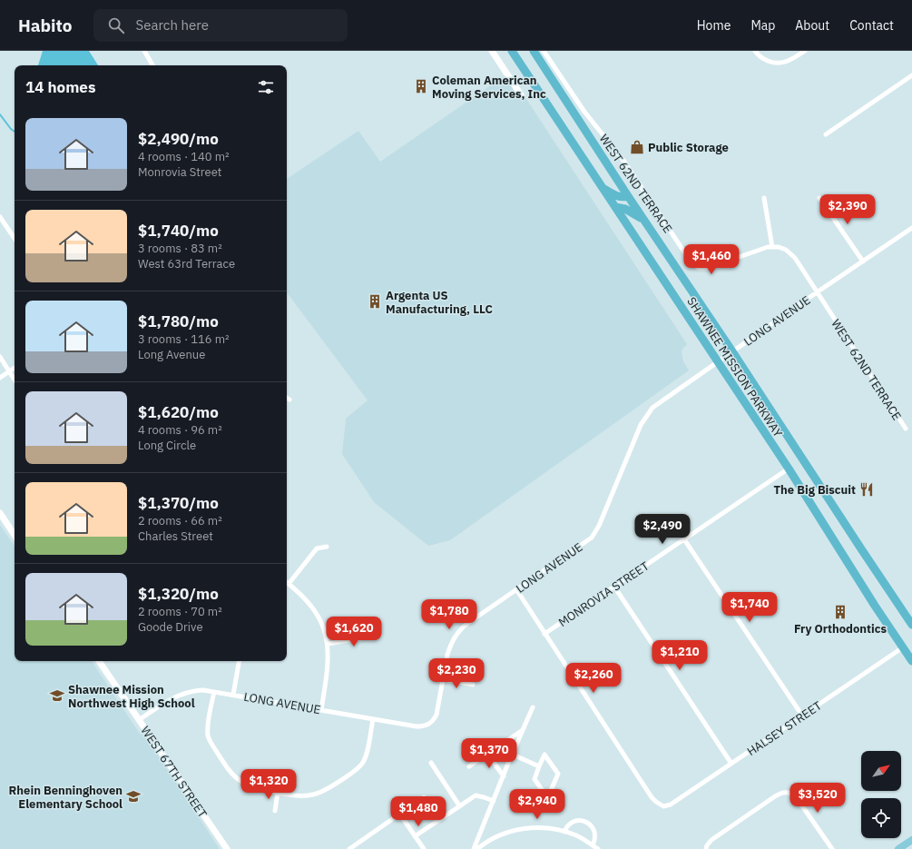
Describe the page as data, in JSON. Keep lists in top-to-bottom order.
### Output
{
  "streets": {
    "highway": ["SHAWNEE MISSION PARKWAY"],
    "street": [
      "WEST 62ND TERRACE",
      "LONG AVENUE",
      "MONROVIA STREET",
      "HALSEY STREET",
      "WEST 67TH STREET"
    ]
  },
  "crossings": [
    ["WEST 62ND TERRACE", "LONG AVENUE"],
    ["LONG AVENUE", "SHAWNEE MISSION PARKWAY"],
    ["LONG AVENUE", "WEST 67TH STREET"],
    ["SHAWNEE MISSION PARKWAY", "MONROVIA STREET"],
    ["SHAWNEE MISSION PARKWAY", "HALSEY STREET"],
    ["MONROVIA STREET", "HALSEY STREET"]
  ],
  "places": {
    "building": ["Coleman American Moving Services, Inc", "Argenta US Manufacturing, LLC", "Fry Orthodontics"],
    "shop": ["Public Storage"],
    "restaurant": ["The Big Biscuit"],
    "school or university": ["Shawnee Mission Northwest High School", "Rhein Benninghoven Elementary School"]
  },
  "north": "top right",
  "page": {
    "header": "Habito",
    "search": "Search here",
    "nav": [
      "Home",
      "Map",
      "About",
      "Contact"
    ],
    "heading": "14 homes",
    "list": [
      {
        "name": "$2,490/mo",
        "note": "4 rooms · 140 m² · Monrovia Street"
      },
      {
        "name": "$1,740/mo",
        "note": "3 rooms · 83 m² · West 63rd Terrace"
      },
      {
        "name": "$1,780/mo",
        "note": "3 rooms · 116 m² · Long Avenue"
      },
      {
        "name": "$1,620/mo",
        "note": "4 rooms · 96 m² · Long Circle"
      },
      {
        "name": "$1,370/mo",
        "note": "2 rooms · 66 m² · Charles Street"
      },
      {
        "name": "$1,320/mo",
        "note": "2 rooms · 70 m² · Goode Drive"
      }
    ],
    "price": [
      "$2,390",
      "$1,460",
      "$2,490",
      "$1,740",
      "$1,780",
      "$1,620",
      "$1,210",
      "$2,230",
      "$2,260",
      "$1,370",
      "$1,320",
      "$3,520",
      "$2,940",
      "$1,480"
    ]
  }
}
